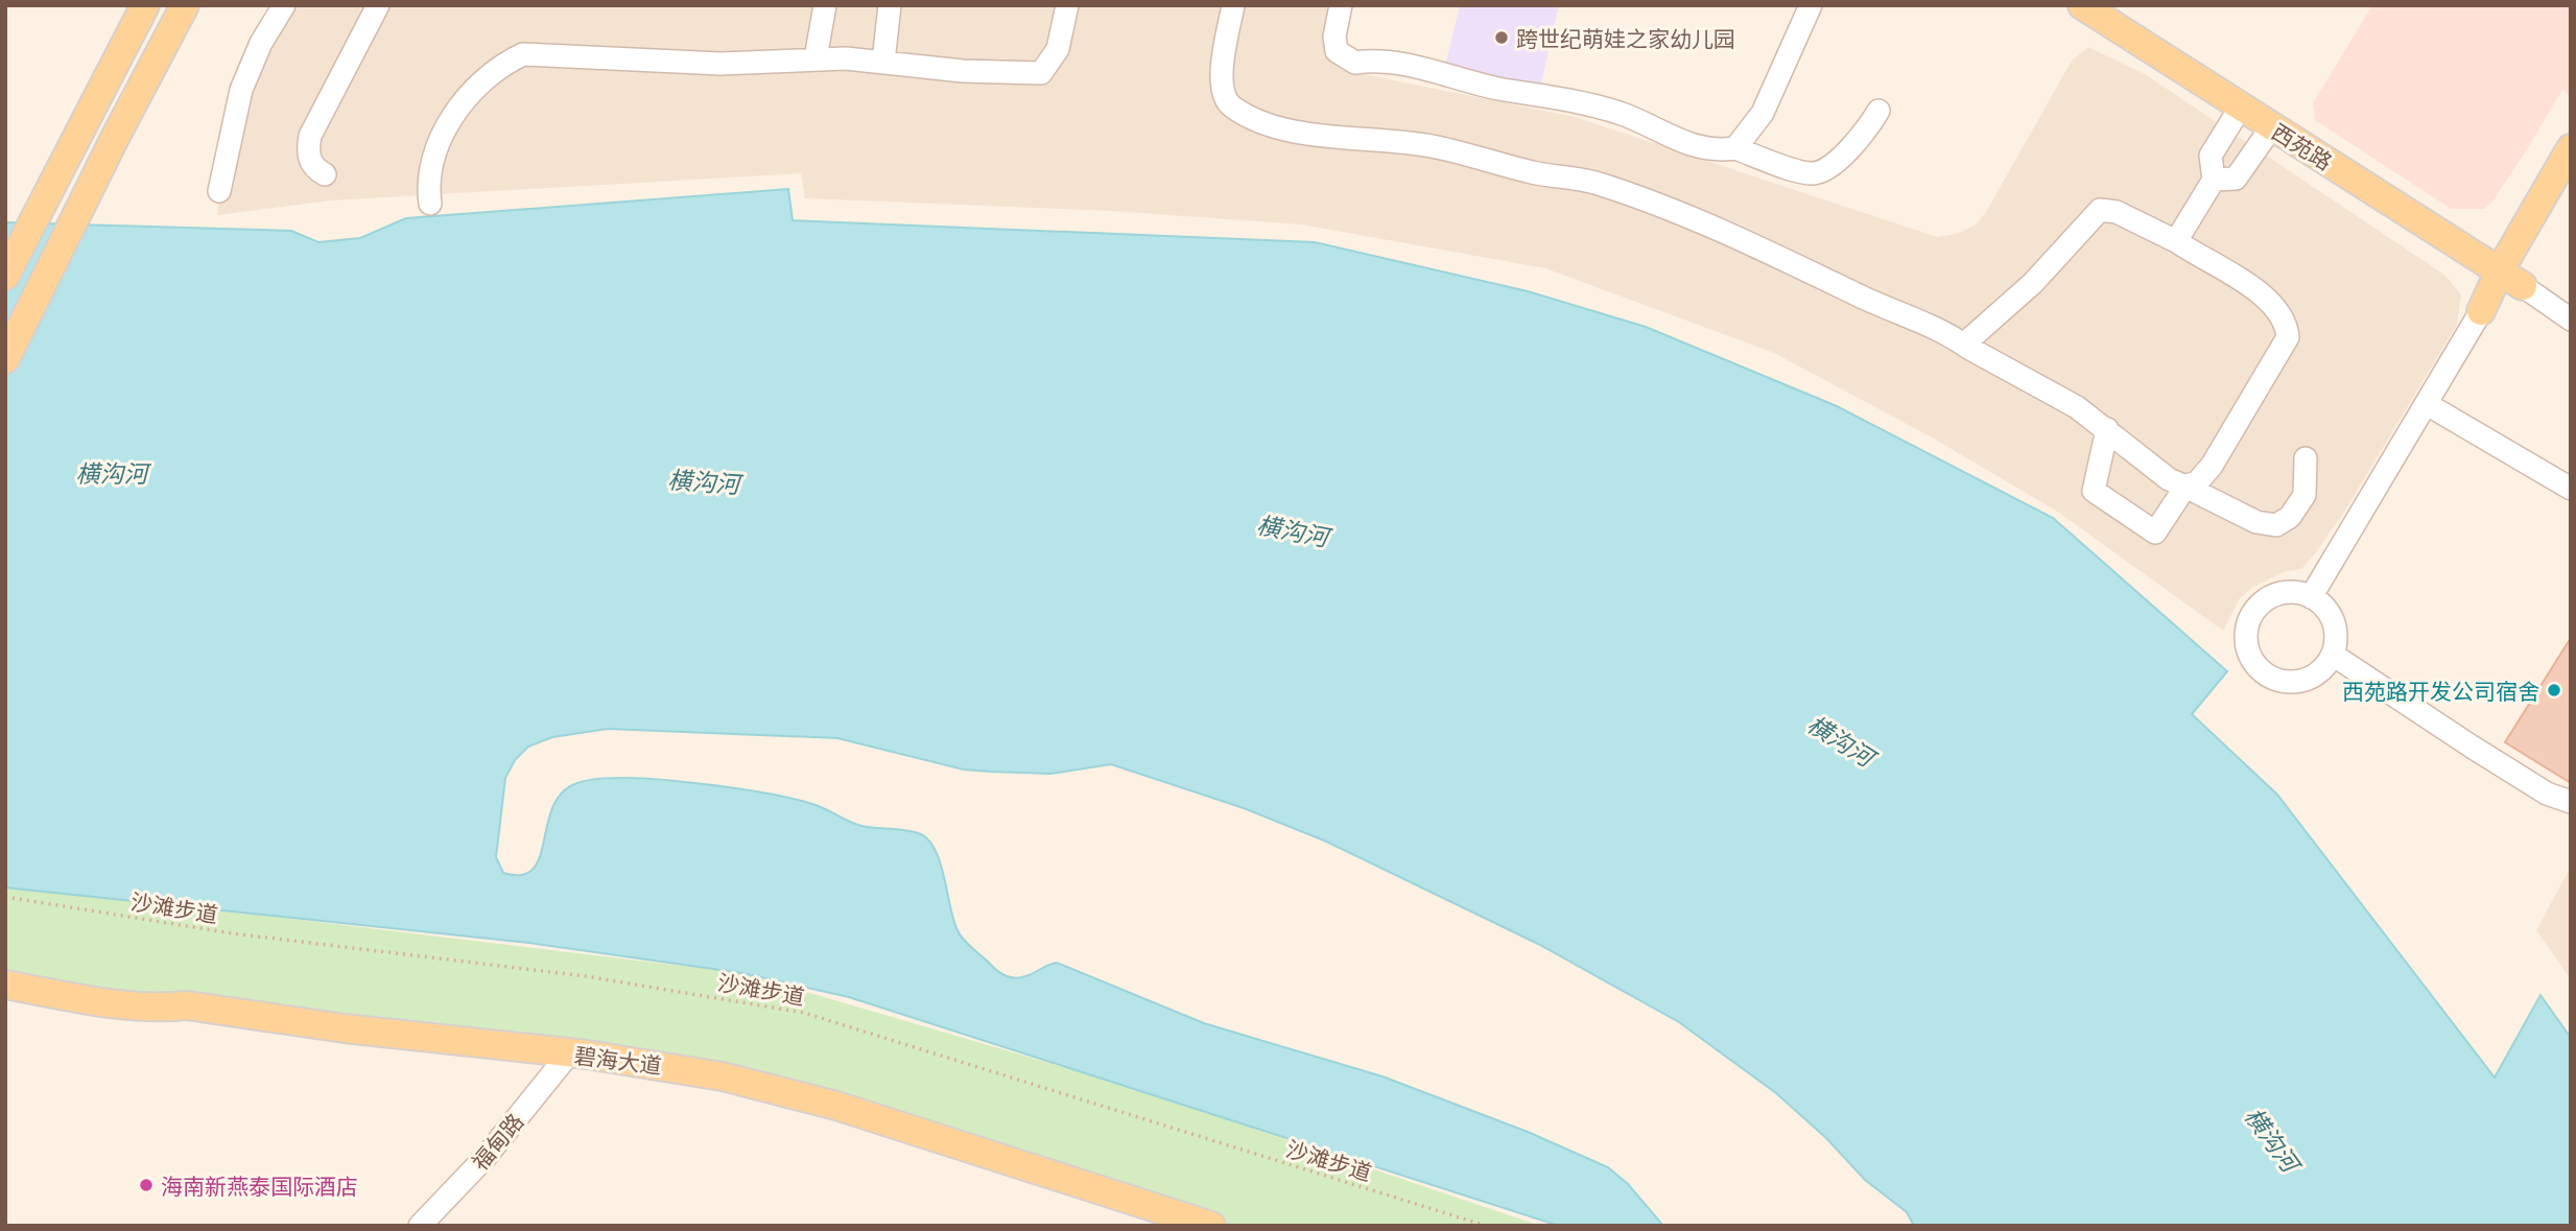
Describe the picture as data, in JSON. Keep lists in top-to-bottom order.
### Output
{
  "streets": {
    "main road": ["西苑路", "碧海大道"],
    "street": ["福甸路"],
    "path": ["沙滩步道"]
  },
  "crossings": [
    ["碧海大道", "福甸路"]
  ],
  "water": ["横沟河"],
  "places": ["跨世纪萌娃之家幼儿园", "西苑路开发公司宿舍", "海南新燕泰国际酒店"]
}
